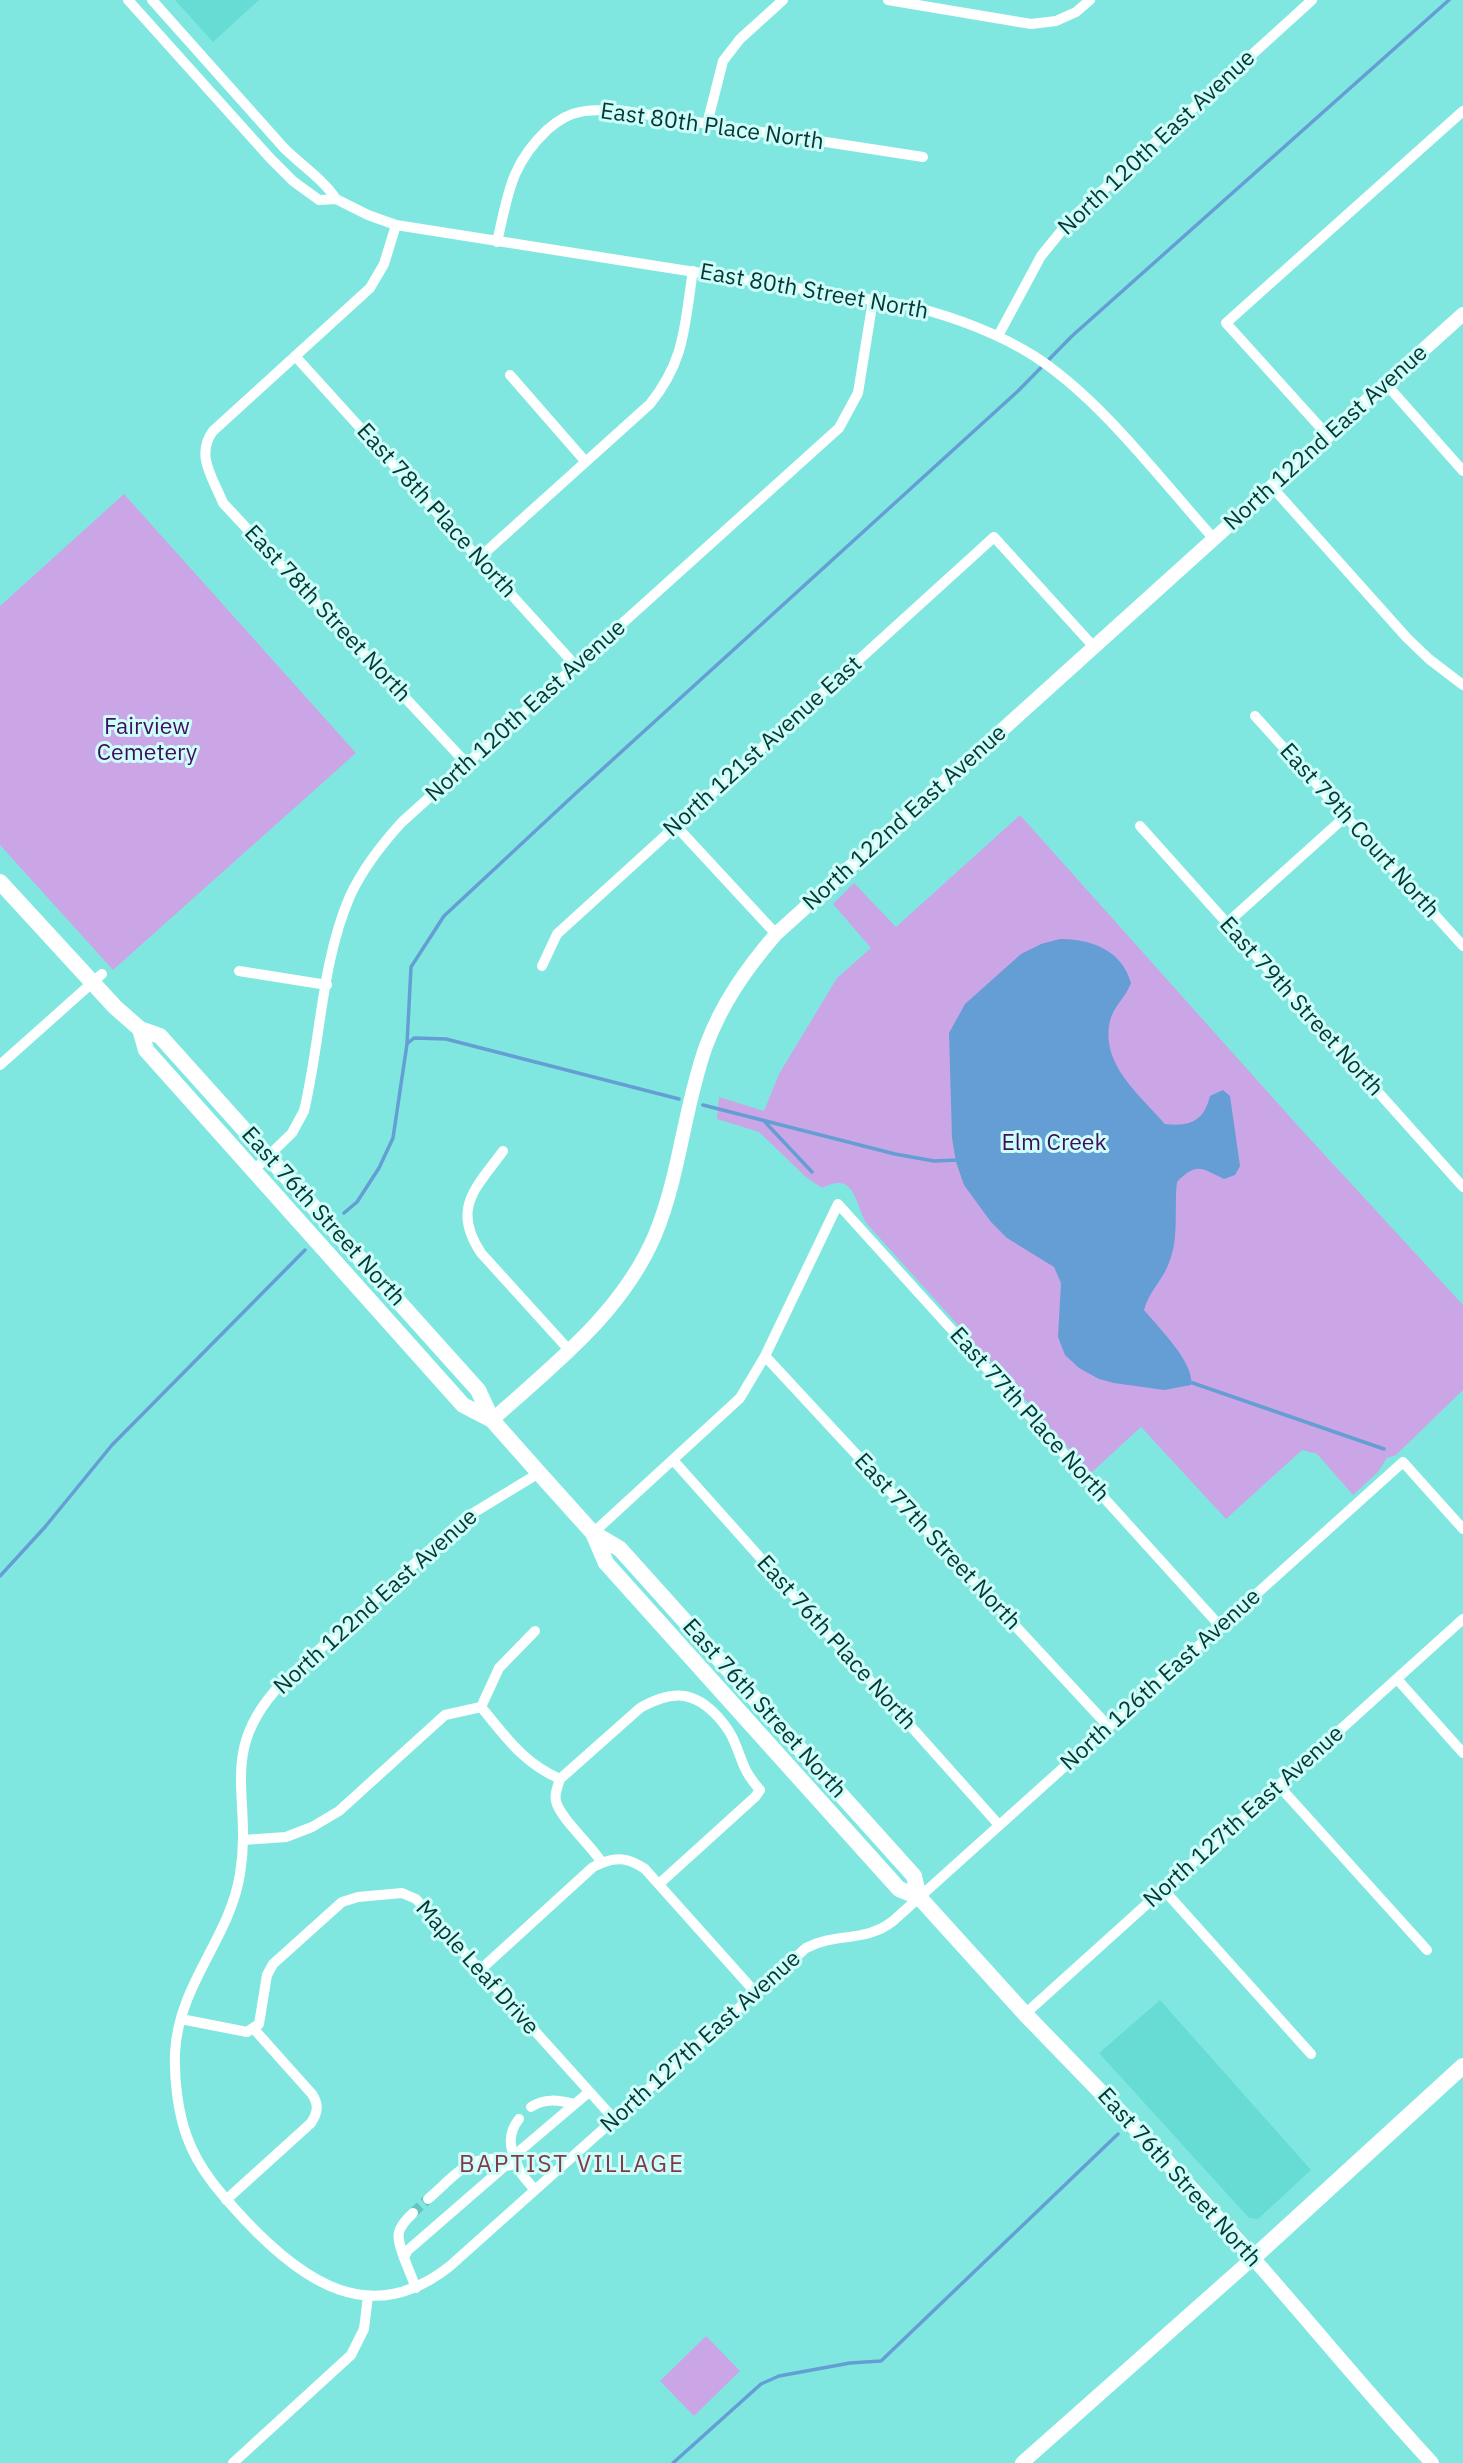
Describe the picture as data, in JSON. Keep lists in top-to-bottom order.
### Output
{
  "streets": {
    "main road": ["East 76th Street North"],
    "street": [
      "East 80th Place North",
      "North 120th East Avenue",
      "East 80th Street North",
      "North 122nd East Avenue",
      "East 78th Place North",
      "East 78th Street North",
      "North 121st Avenue East",
      "East 79th Court North",
      "East 79th Street North",
      "East 77th Place North",
      "East 77th Street North",
      "East 76th Place North",
      "North 126th East Avenue",
      "North 127th East Avenue",
      "Maple Leaf Drive"
    ]
  },
  "crossings": [
    ["East 80th Place North", "East 80th Street North"],
    ["North 120th East Avenue", "East 80th Street North"],
    ["North 120th East Avenue", "East 78th Place North"],
    ["North 120th East Avenue", "East 78th Street North"],
    ["North 120th East Avenue", "East 76th Street North"],
    ["East 80th Street North", "North 122nd East Avenue"],
    ["North 122nd East Avenue", "North 121st Avenue East"],
    ["North 122nd East Avenue", "East 76th Street North"],
    ["North 122nd East Avenue", "North 127th East Avenue"],
    ["East 78th Place North", "East 78th Street North"],
    ["East 76th Street North", "North 126th East Avenue"],
    ["East 76th Street North", "North 127th East Avenue"],
    ["East 77th Place North", "East 77th Street North"],
    ["East 77th Place North", "North 126th East Avenue"],
    ["East 77th Street North", "North 126th East Avenue"],
    ["East 76th Place North", "North 126th East Avenue"],
    ["North 126th East Avenue", "North 127th East Avenue"],
    ["North 127th East Avenue", "Maple Leaf Drive"]
  ],
  "districts": ["BAPTIST VILLAGE"],
  "parks": ["Fairview Cemetery", "Elm Creek"]
}
